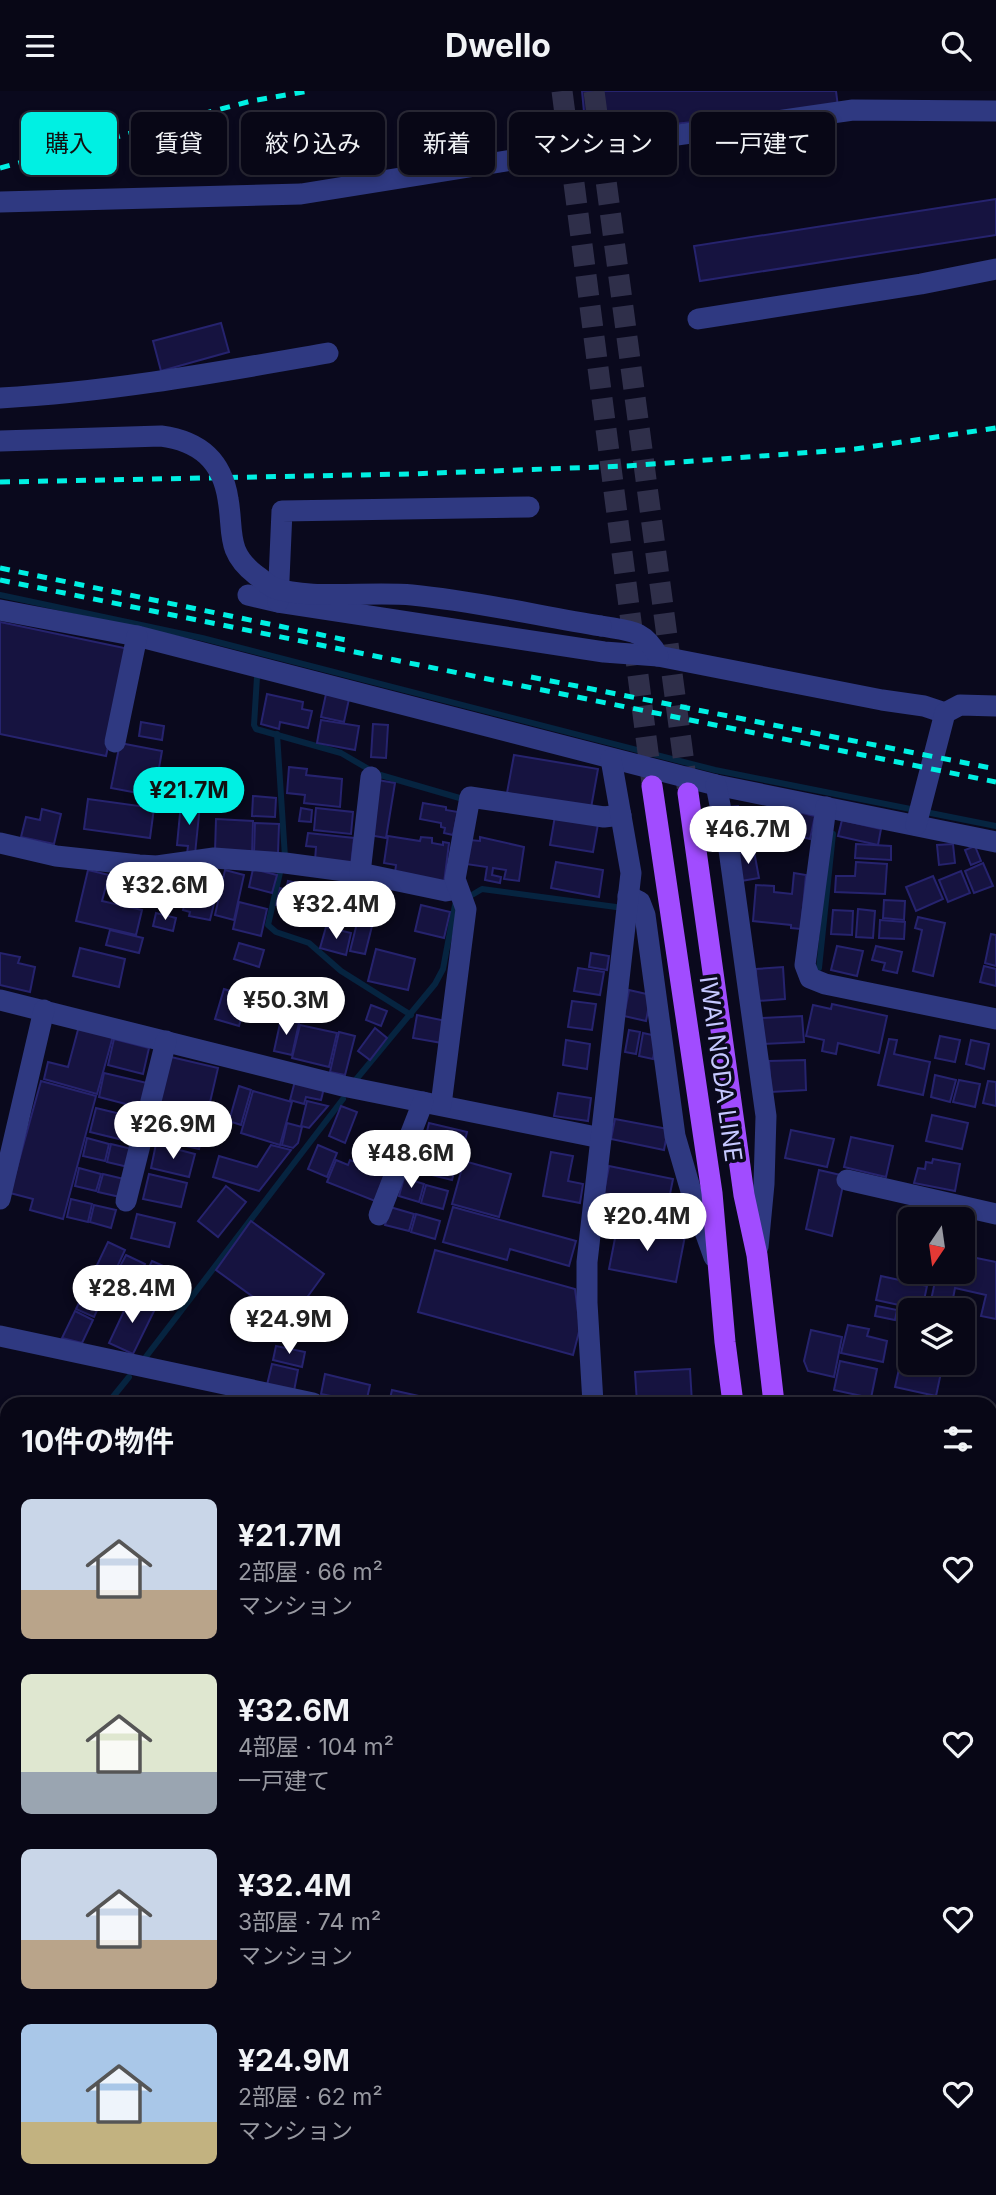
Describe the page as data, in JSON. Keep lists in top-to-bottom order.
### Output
{
  "streets": {
    "main road": ["IWAI NODA LINE"]
  },
  "north": "bottom",
  "page": {
    "header": "Dwello",
    "chip": [
      "購入",
      "賃貸",
      "絞り込み",
      "新着",
      "マンション",
      "一戸建て"
    ],
    "price": [
      "¥21.7M",
      "¥46.7M",
      "¥32.6M",
      "¥32.4M",
      "¥50.3M",
      "¥26.9M",
      "¥48.6M",
      "¥20.4M",
      "¥28.4M",
      "¥24.9M"
    ],
    "heading": "10件の物件",
    "list": [
      {
        "name": "¥21.7M",
        "note": "2部屋 · 66 m² · マンション"
      },
      {
        "name": "¥32.6M",
        "note": "4部屋 · 104 m² · 一戸建て"
      },
      {
        "name": "¥32.4M",
        "note": "3部屋 · 74 m² · マンション"
      },
      {
        "name": "¥24.9M",
        "note": "2部屋 · 62 m² · マンション"
      }
    ]
  }
}
